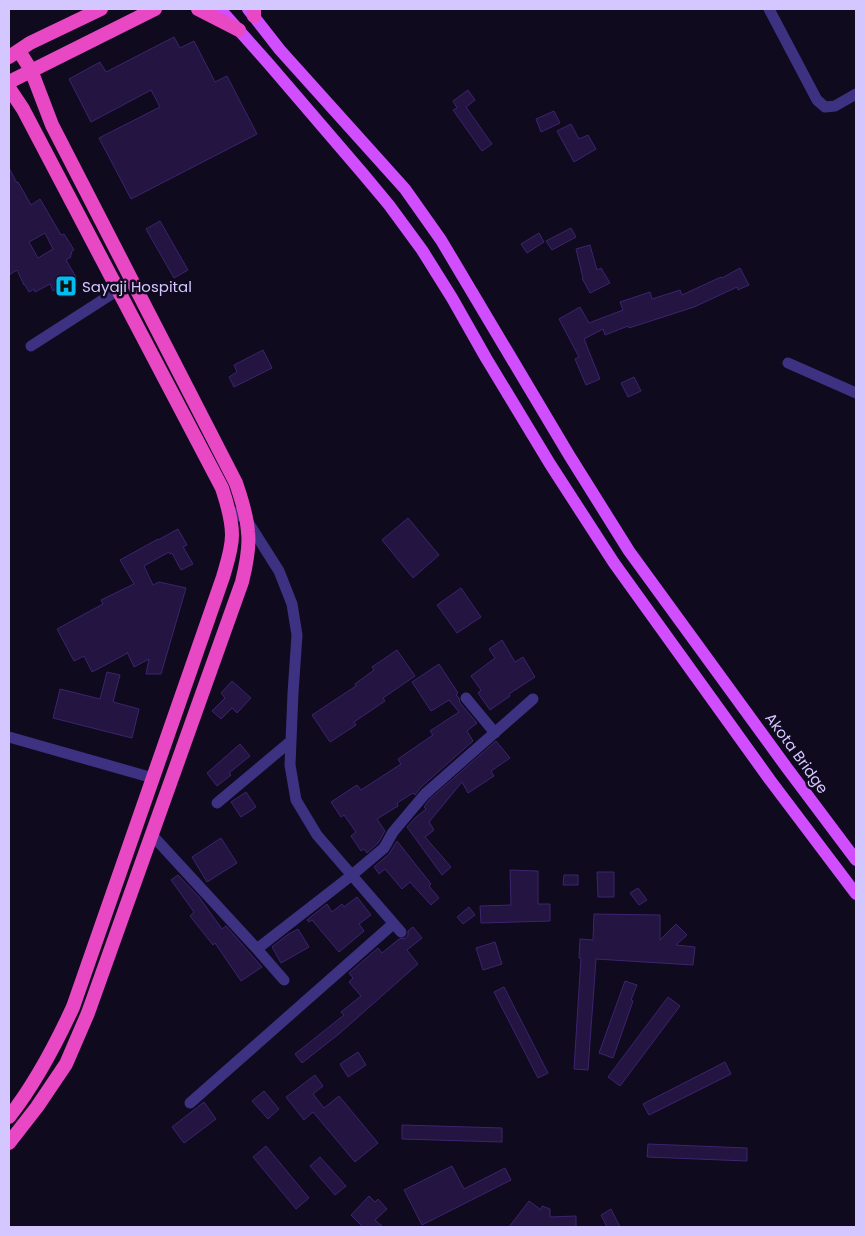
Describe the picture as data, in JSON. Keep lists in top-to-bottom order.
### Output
{
  "streets": {
    "main road": ["Akota Bridge"]
  },
  "places": {
    "hospital": ["Sayaji Hospital"]
  }
}
